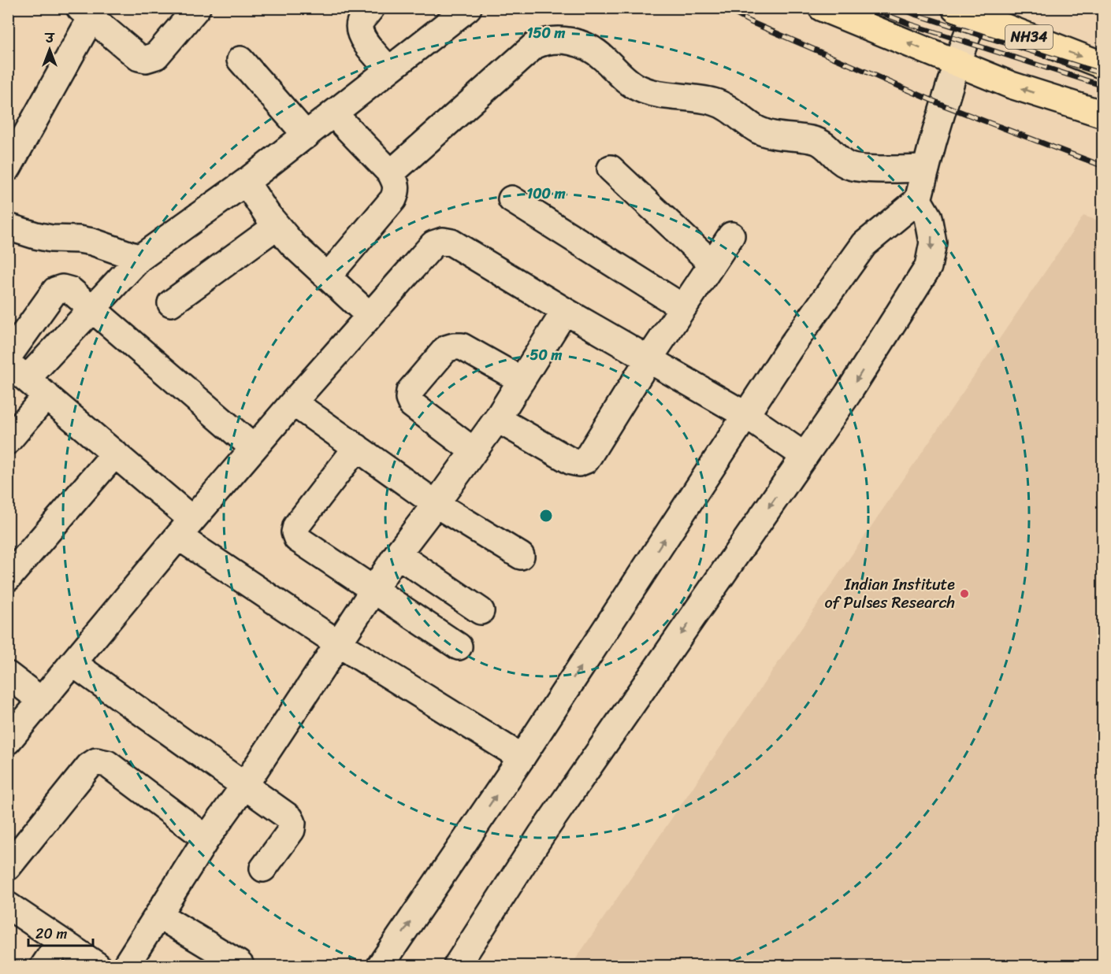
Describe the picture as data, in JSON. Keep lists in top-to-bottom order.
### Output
{
  "streets": {
    "highway": ["NH34"]
  },
  "places": ["Indian Institute of Pulses Research"],
  "scale_bar": "20 m",
  "north": "top",
  "rings": ["150 m", "100 m", "50 m"]
}
